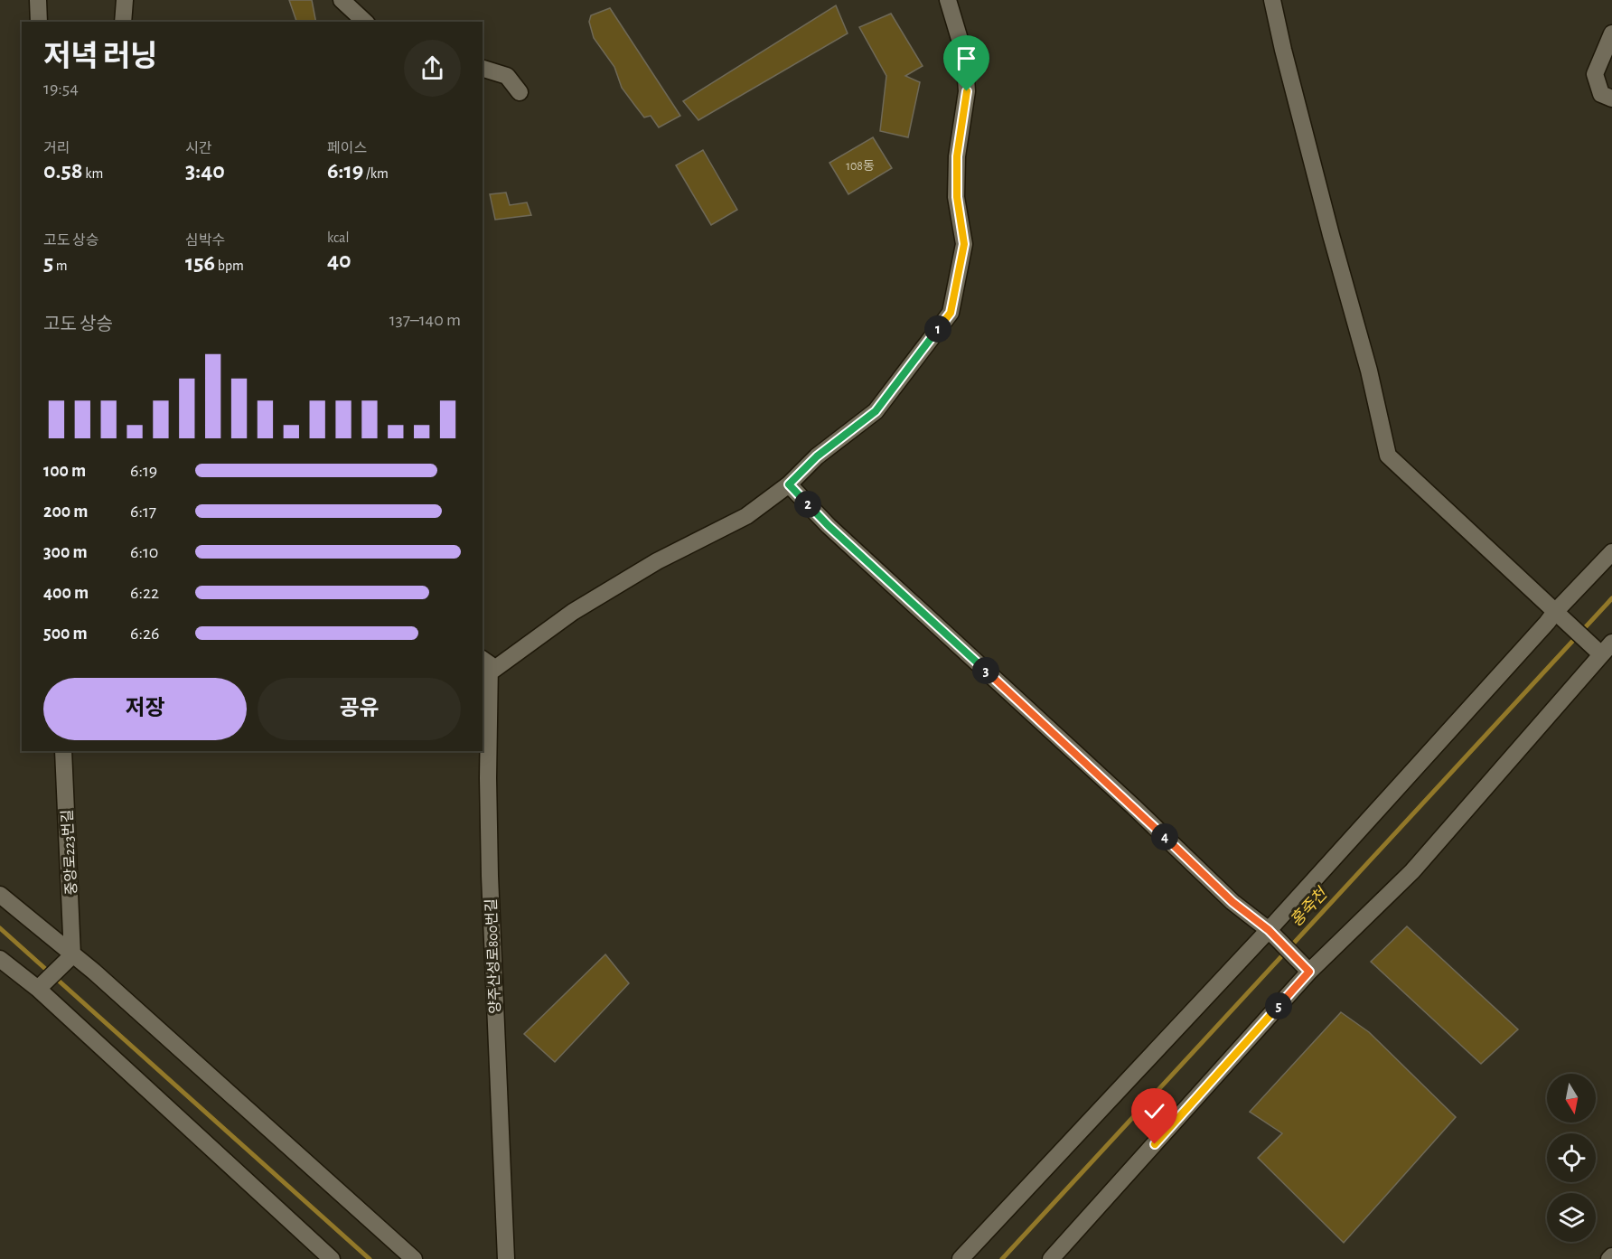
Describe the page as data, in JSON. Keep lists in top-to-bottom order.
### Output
{
  "streets": {
    "street": ["중앙로223번길", "양주산성로800번길"]
  },
  "water": ["홍죽천"],
  "house_numbers": ["108동"],
  "north": "bottom",
  "page": {
    "heading": ["저녁 러닝", "19:54"],
    "stats": [
      ["거리", "0.58 km"],
      ["시간", "3:40"],
      ["페이스", "6:19 /km"],
      ["고도 상승", "5 m"],
      ["심박수", "156 bpm"],
      ["kcal", "40"]
    ],
    "chart": ["고도 상승", "137–140 m"],
    "pins": [
      "1",
      "2",
      "3",
      "4",
      "5"
    ],
    "list": [
      {
        "name": "100 m",
        "note": "6:19"
      },
      {
        "name": "200 m",
        "note": "6:17"
      },
      {
        "name": "300 m",
        "note": "6:10"
      },
      {
        "name": "400 m",
        "note": "6:22"
      },
      {
        "name": "500 m",
        "note": "6:26"
      }
    ],
    "buttons": ["저장", "공유"]
  }
}
